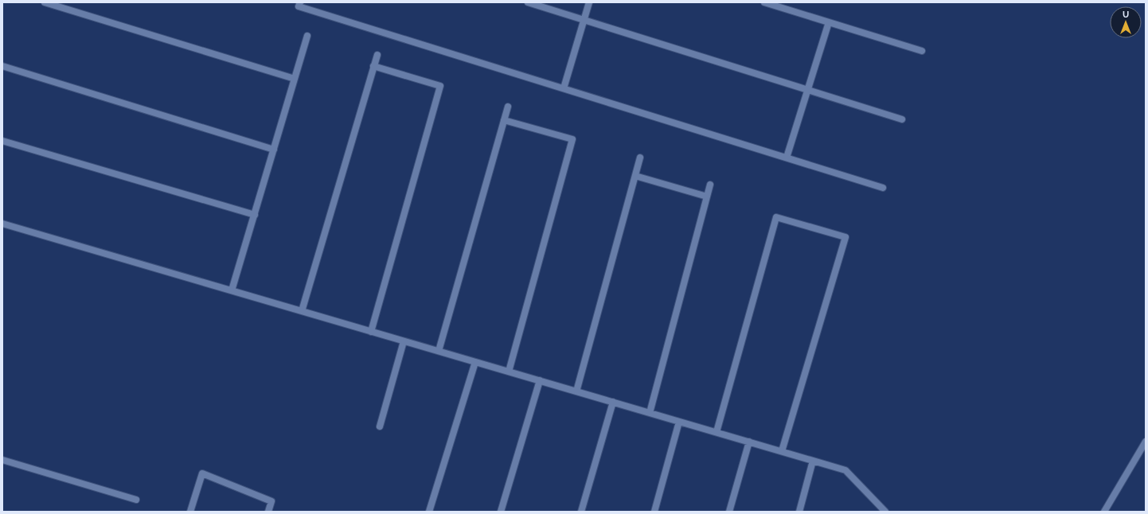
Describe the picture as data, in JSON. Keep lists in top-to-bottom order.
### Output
{
  "north": "top"
}
